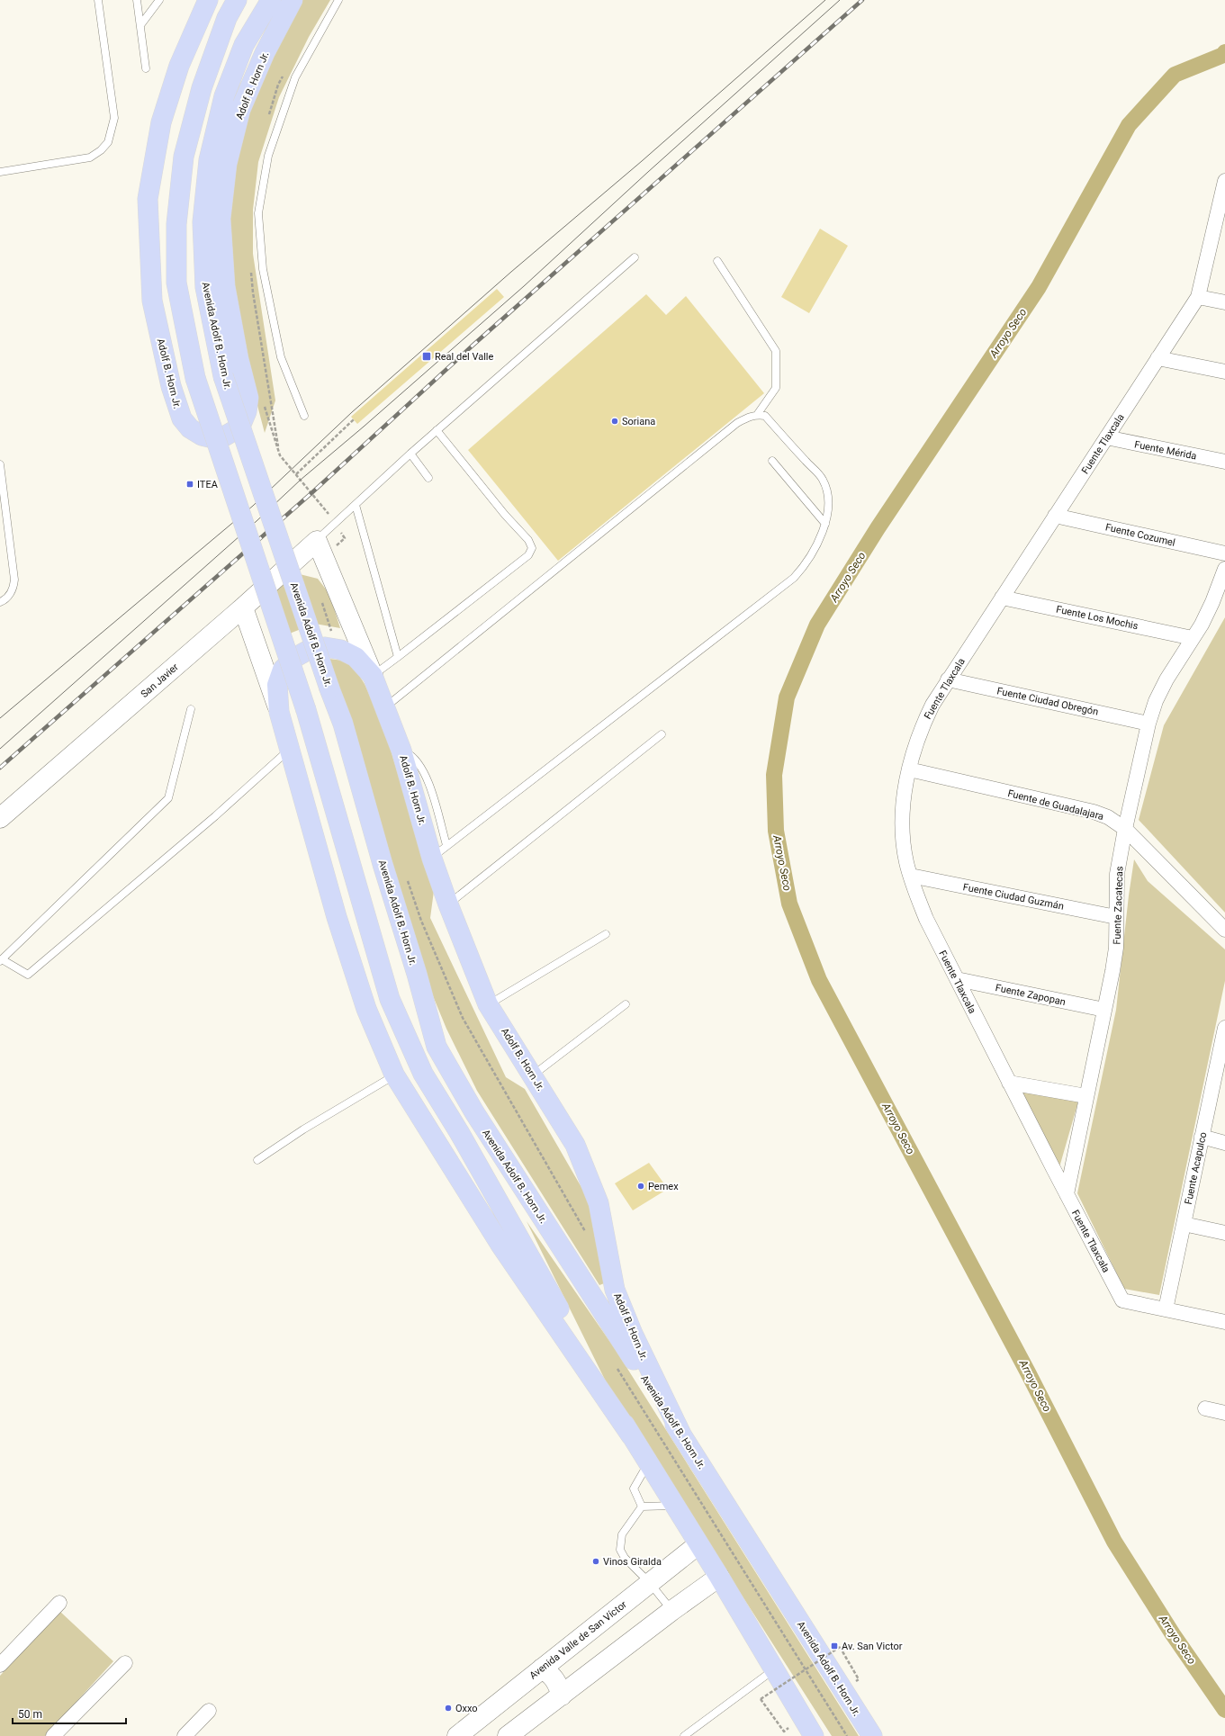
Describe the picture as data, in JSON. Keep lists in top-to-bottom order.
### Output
{
  "streets": {
    "main road": ["Adolf B. Horn Jr.", "Avenida Adolf B. Horn Jr."],
    "street": [
      "Fuente Tlaxcala",
      "Fuente Mérida",
      "Fuente Cozumel",
      "Fuente Los Mochis",
      "San Javier",
      "Fuente Ciudad Obregón",
      "Fuente de Guadalajara",
      "Fuente Ciudad Guzmán",
      "Fuente Zacatecas",
      "Fuente Zapopan",
      "Fuente Acapulco",
      "Avenida Valle de San Víctor"
    ]
  },
  "crossings": [
    ["Adolf B. Horn Jr.", "Avenida Adolf B. Horn Jr."],
    ["Adolf B. Horn Jr.", "San Javier"],
    ["Fuente Tlaxcala", "Fuente Mérida"],
    ["Fuente Tlaxcala", "Fuente Cozumel"],
    ["Fuente Tlaxcala", "Fuente Los Mochis"],
    ["Fuente Tlaxcala", "Fuente Ciudad Obregón"],
    ["Fuente Tlaxcala", "Fuente de Guadalajara"],
    ["Fuente Tlaxcala", "Fuente Ciudad Guzmán"],
    ["Fuente Tlaxcala", "Fuente Zacatecas"],
    ["Fuente Tlaxcala", "Fuente Zapopan"],
    ["Fuente Tlaxcala", "Fuente Acapulco"],
    ["Fuente Los Mochis", "Fuente Zacatecas"],
    ["Fuente Ciudad Obregón", "Fuente Zacatecas"],
    ["Fuente de Guadalajara", "Fuente Zacatecas"],
    ["Fuente Ciudad Guzmán", "Fuente Zacatecas"],
    ["Fuente Zacatecas", "Fuente Zapopan"]
  ],
  "water": ["Arroyo Seco"],
  "places": {
    "transit": ["Real del Valle", "ITEA", "Av. San Victor"],
    "other": [
      "Soriana",
      "Pemex",
      "Vinos Giralda",
      "Oxxo"
    ]
  },
  "scale_bar": "50 m"
}
